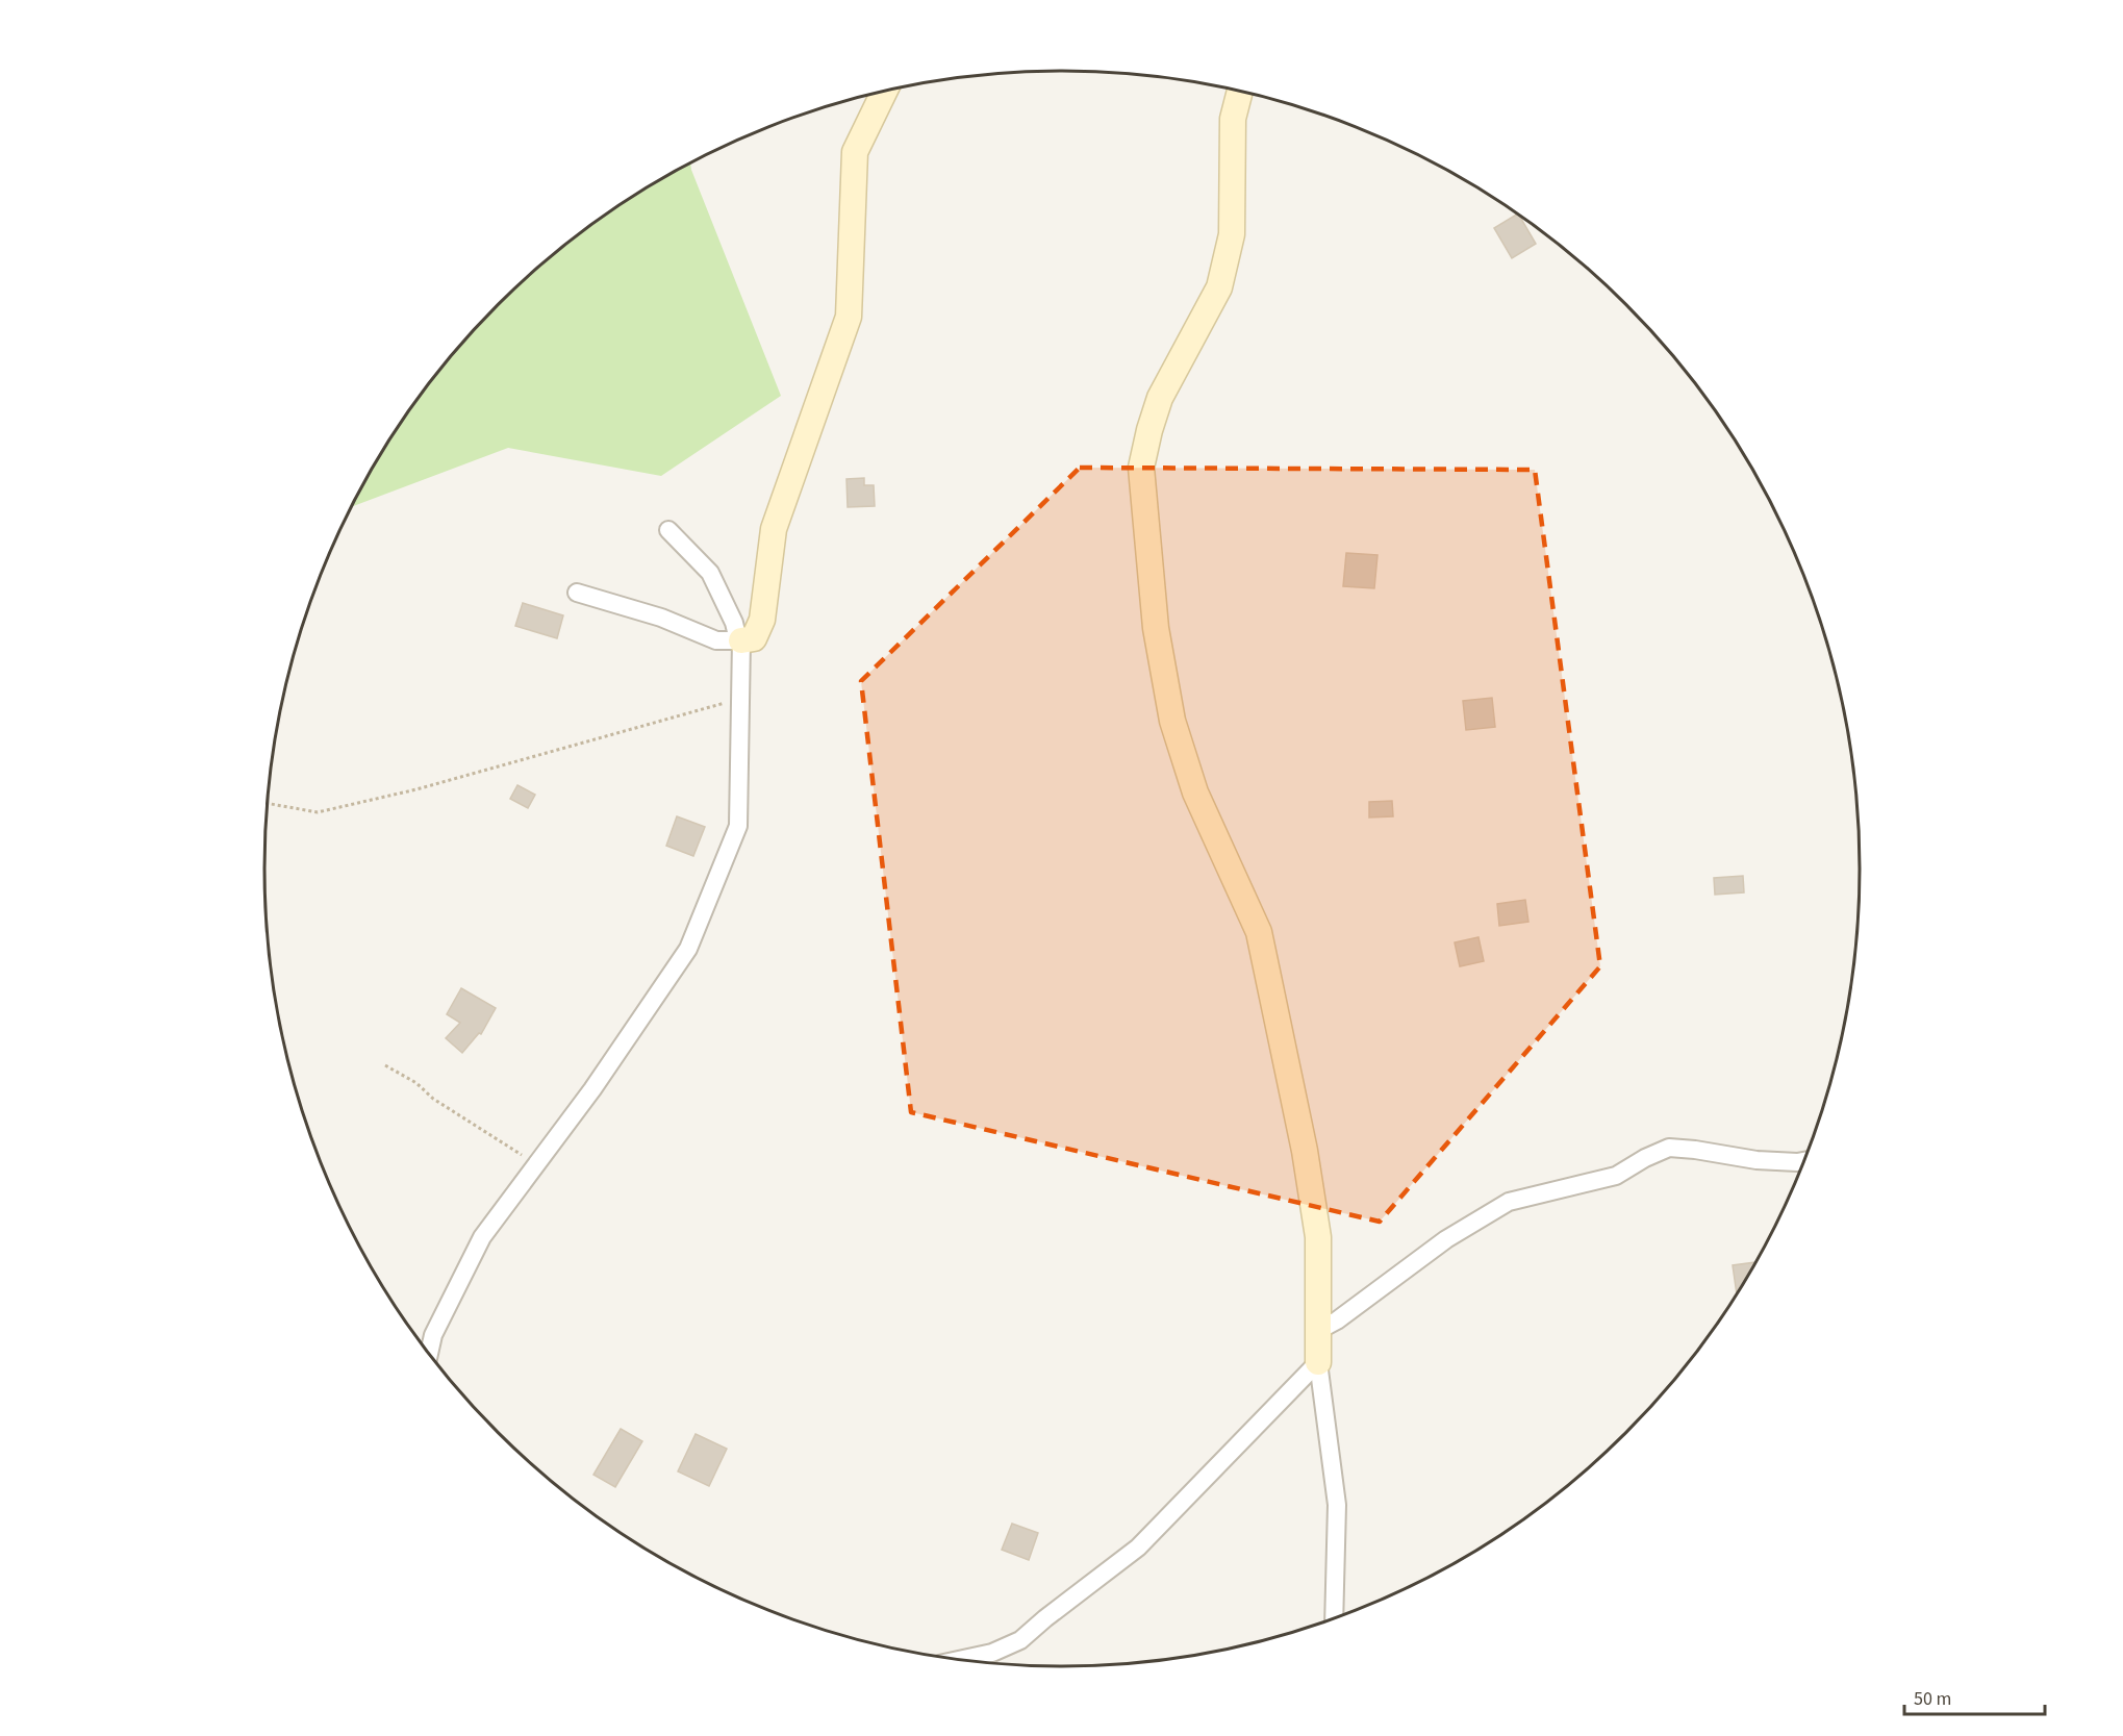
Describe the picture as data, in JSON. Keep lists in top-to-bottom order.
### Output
{
  "scale_bar": "50 m"
}
